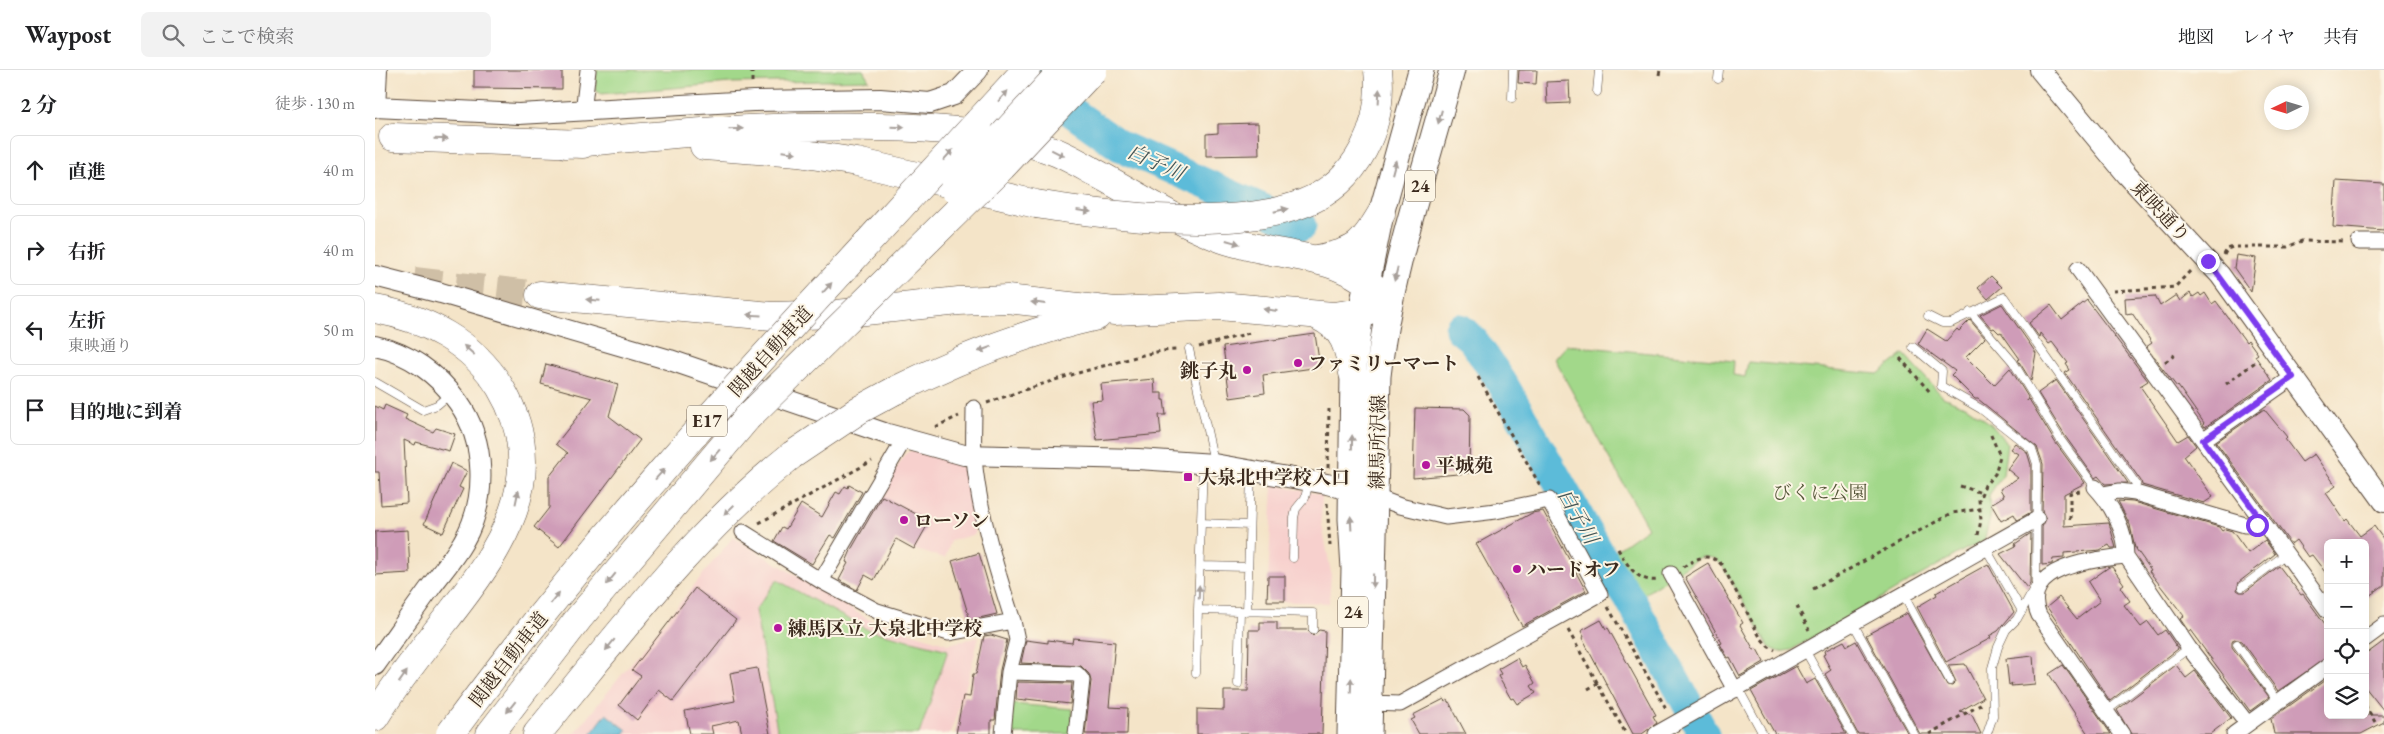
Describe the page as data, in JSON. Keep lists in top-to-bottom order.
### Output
{
  "streets": {
    "highway": ["関越自動車道", "E17"],
    "main road": ["24", "練馬所沢線"],
    "street": ["東映通り"]
  },
  "water": ["白子川"],
  "parks": ["びくに公園"],
  "places": {
    "other": [
      "ファミリーマート",
      "銚子丸",
      "平城苑",
      "ローソン",
      "ハードオフ",
      "練馬区立 大泉北中学校"
    ],
    "transit": ["大泉北中学校入口"]
  },
  "north": "left",
  "page": {
    "header": "Waypost",
    "search": "ここで検索",
    "nav": ["地図", "レイヤ", "共有"],
    "heading": ["2 分", "徒歩 · 130 m"],
    "list": [
      ["直進", "40 m"],
      ["右折", "40 m"],
      ["左折", "東映通り", "50 m"],
      "目的地に到着"
    ],
    "map_buttons": ["+", "−"]
  }
}
